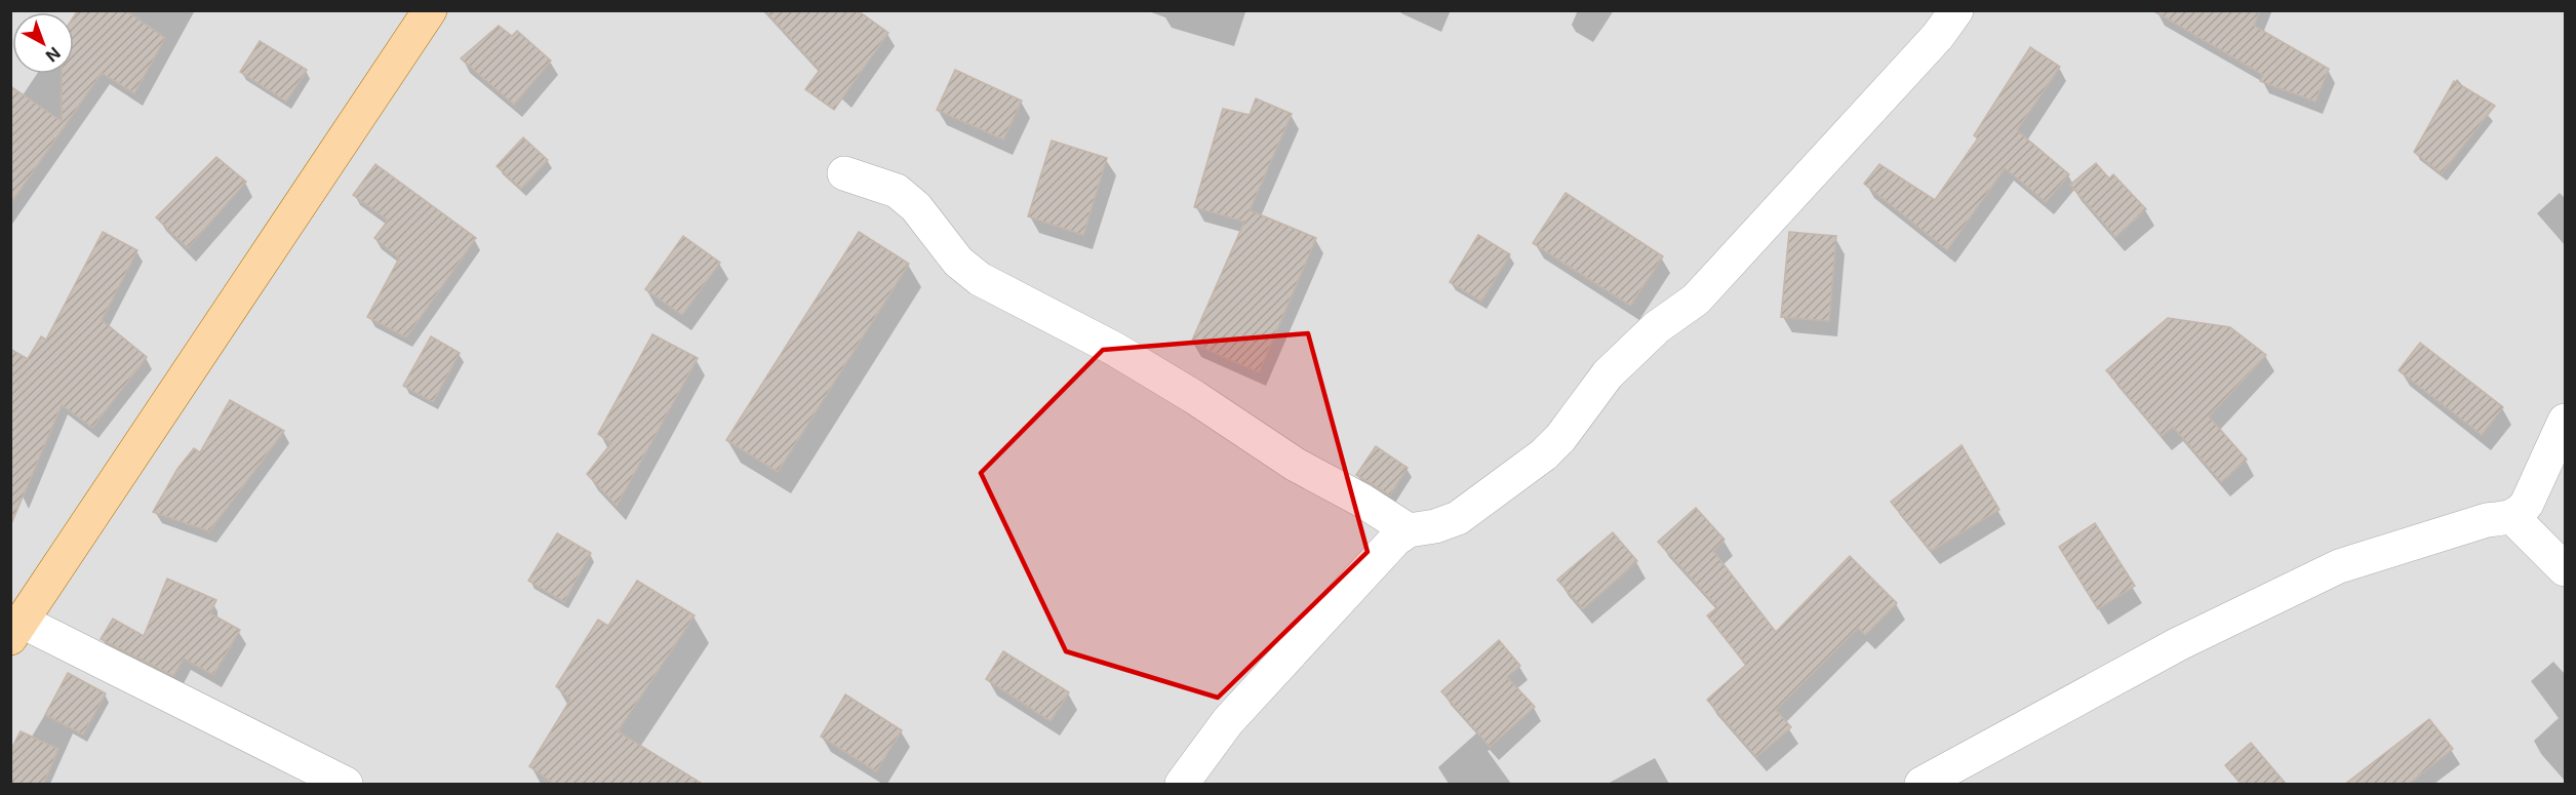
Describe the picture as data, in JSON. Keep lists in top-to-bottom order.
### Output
{
  "north": "bottom right"
}
